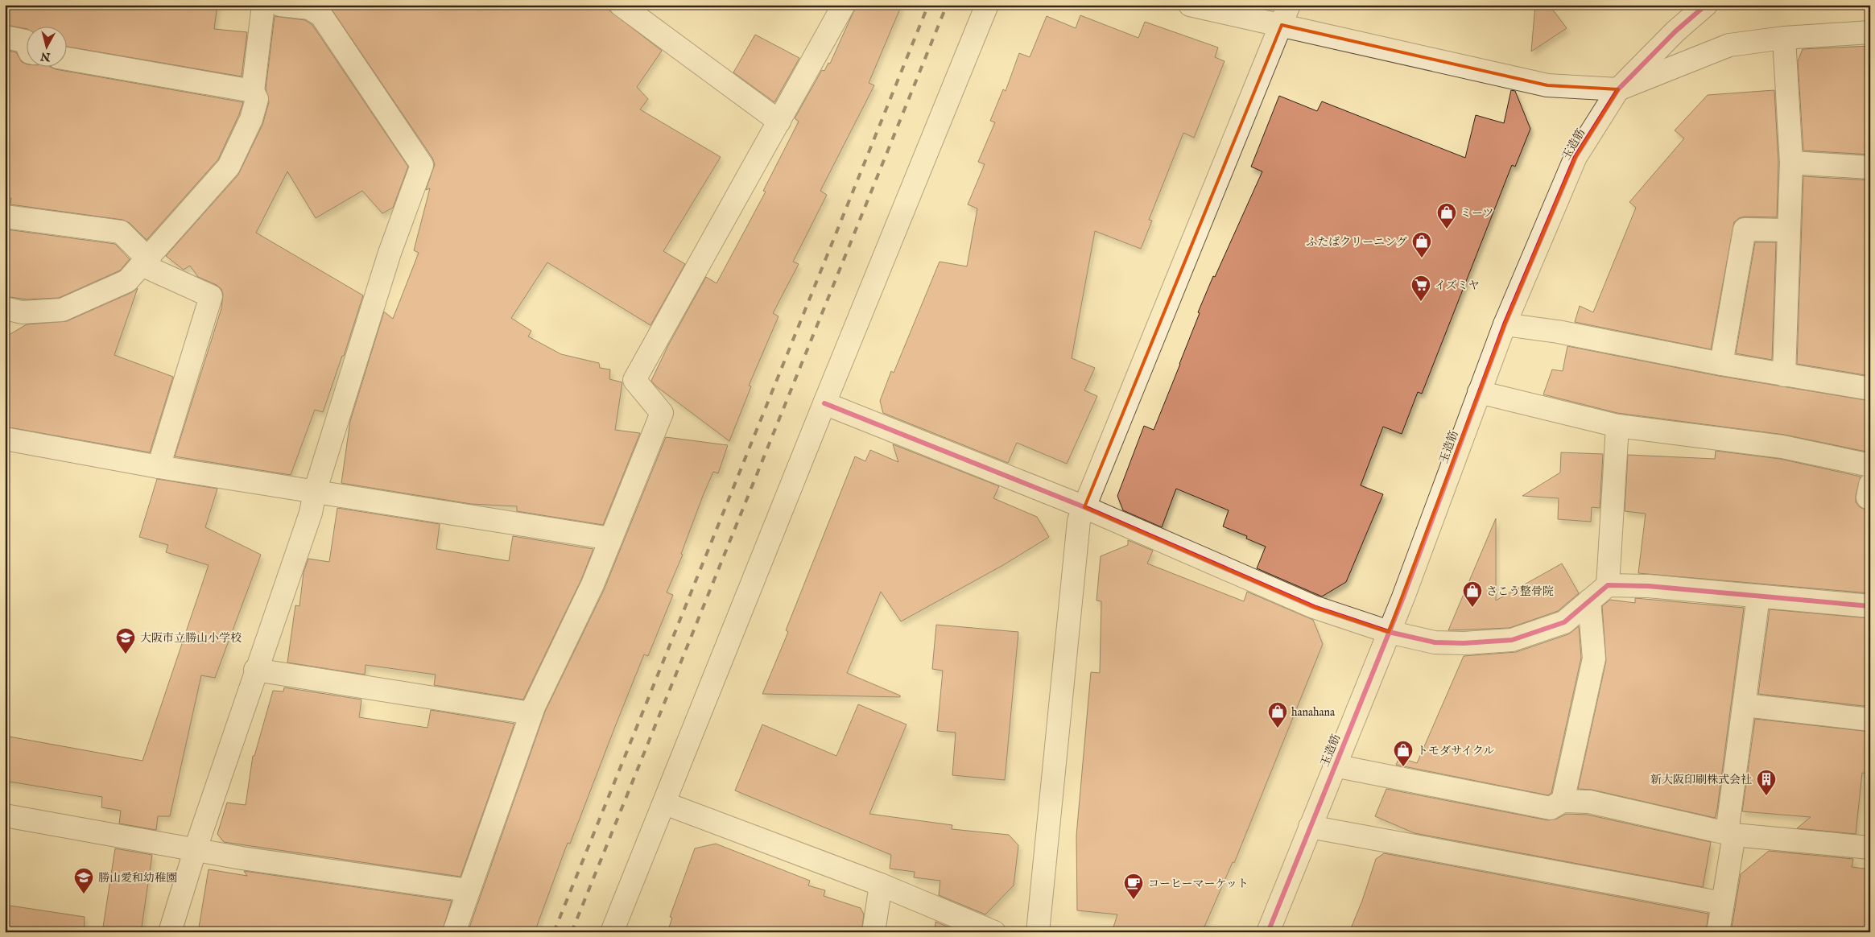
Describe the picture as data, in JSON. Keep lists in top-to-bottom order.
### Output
{
  "streets": {
    "street": ["玉造筋"]
  },
  "places": {
    "shop": [
      "ミーツ",
      "ふたばクリーニング",
      "さこう整骨院",
      "hanahana",
      "トモダサイクル"
    ],
    "supermarket": ["イズミヤ"],
    "school or university": ["大阪市立勝山小学校", "勝山愛和幼稚園"],
    "building": ["新大阪印刷株式会社"],
    "cafe": ["コーヒーマーケット"]
  },
  "north": "bottom"
}
